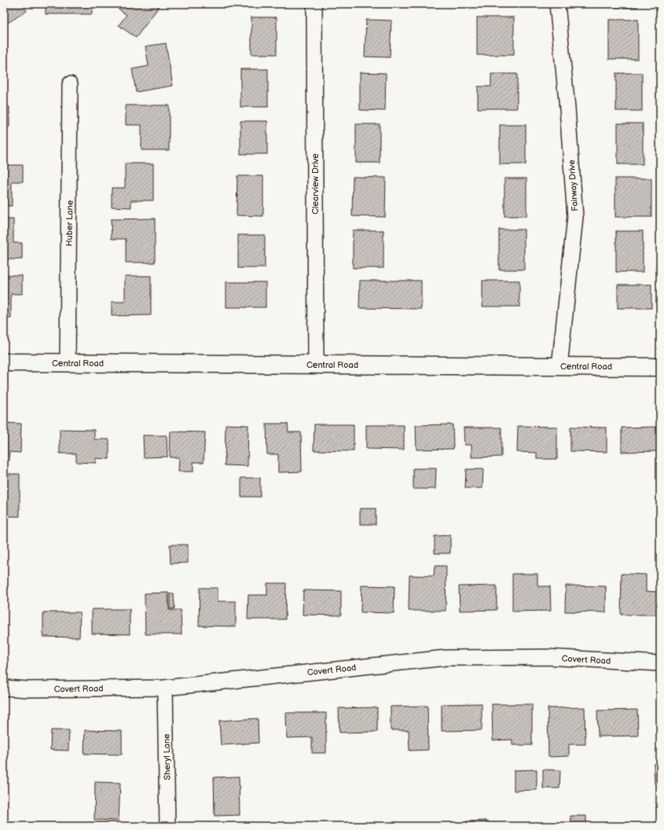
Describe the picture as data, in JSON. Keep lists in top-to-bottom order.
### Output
{
  "streets": {
    "main road": ["Central Road"],
    "street": [
      "Clearview Drive",
      "Fairway Drive",
      "Huber Lane",
      "Covert Road",
      "Sheryl Lane"
    ]
  },
  "crossings": [
    ["Clearview Drive", "Central Road"],
    ["Fairway Drive", "Central Road"],
    ["Huber Lane", "Central Road"],
    ["Covert Road", "Sheryl Lane"]
  ]
}
